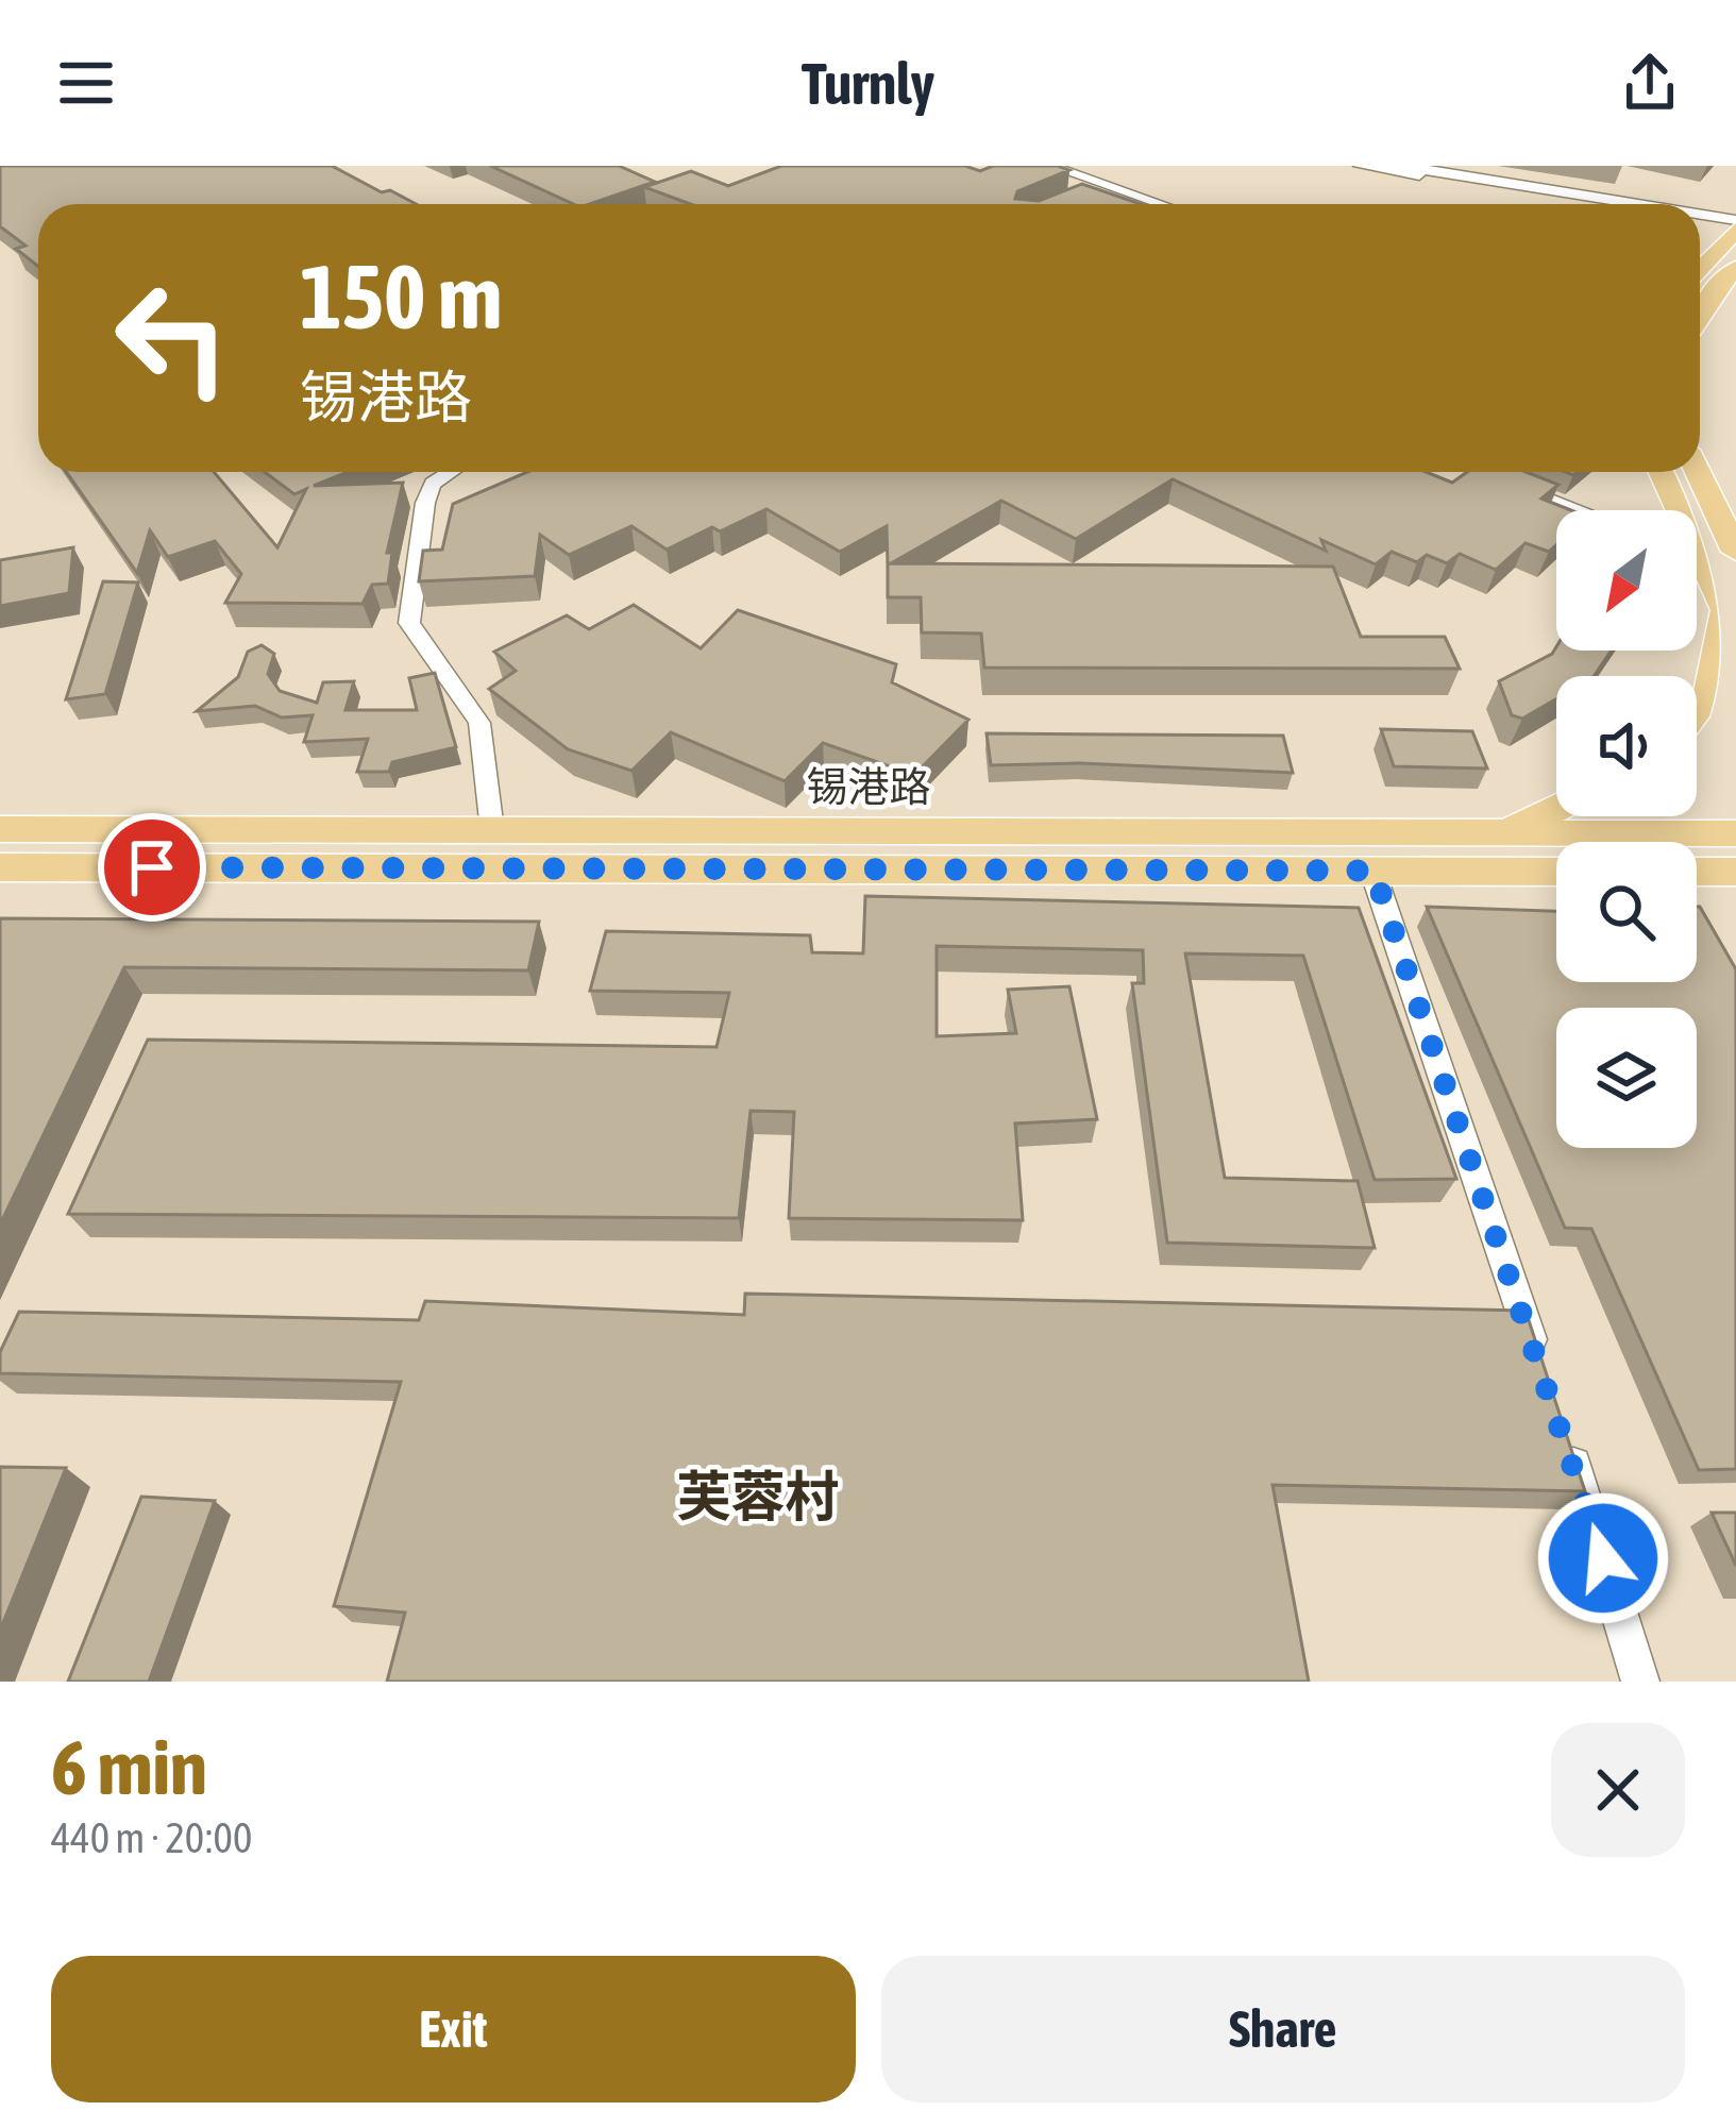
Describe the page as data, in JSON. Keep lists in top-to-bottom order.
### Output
{
  "streets": {
    "main road": ["锡港路"]
  },
  "districts": ["芙蓉村"],
  "north": "bottom left",
  "page": {
    "header": "Turnly",
    "turn": ["150 m", "锡港路"],
    "heading": ["6 min", "440 m · 20:00"],
    "buttons": ["Exit", "Share"]
  }
}
